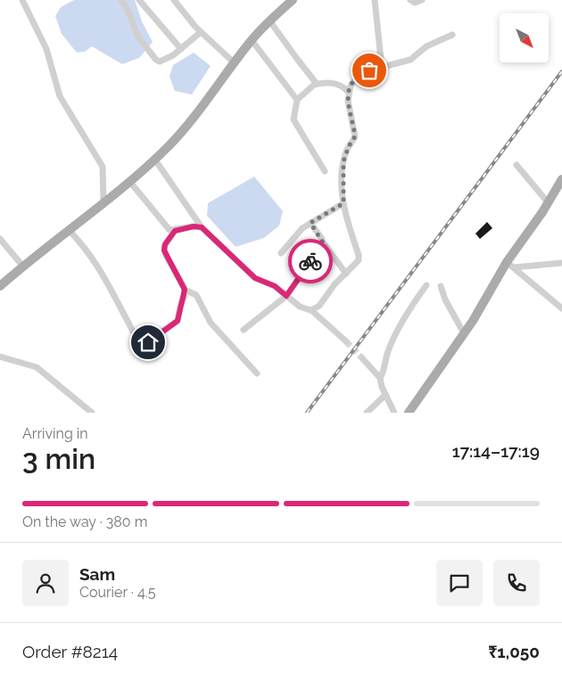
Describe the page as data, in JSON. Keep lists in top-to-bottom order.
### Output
{
  "north": "bottom right",
  "page": {
    "heading": ["3 min", "Arriving in", "17:14–17:19"],
    "panel": [
      "Sam",
      "Courier · 4.5",
      "Order #8214",
      "₹1,050"
    ],
    "bar": "On the way · 380 m"
  }
}
